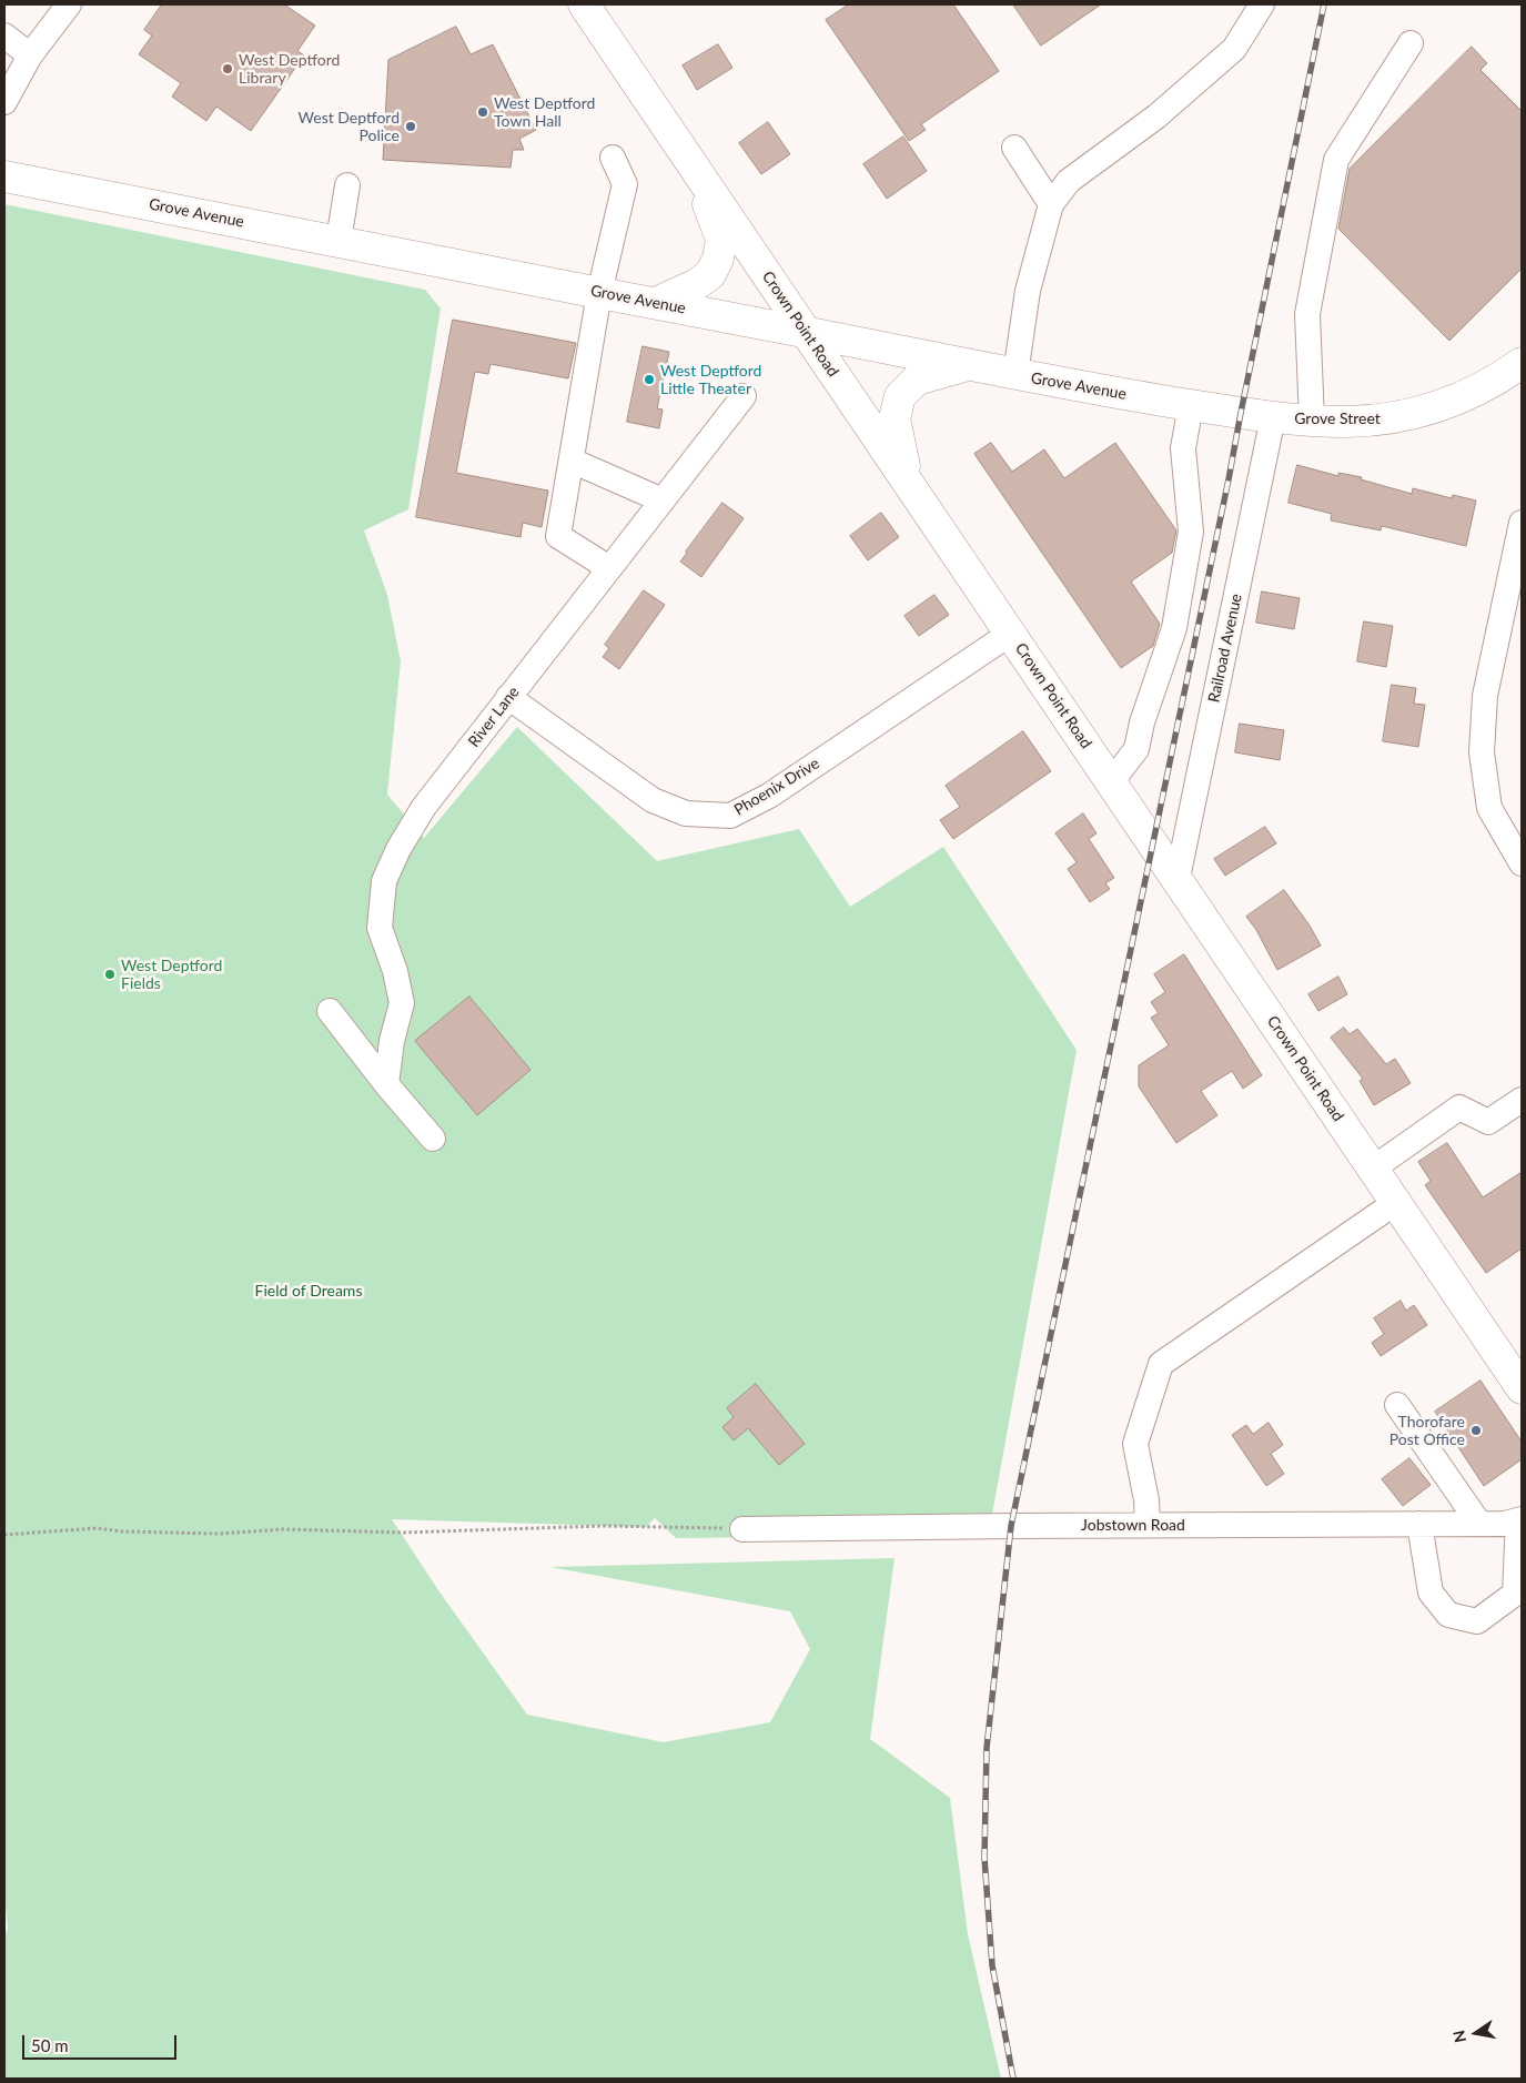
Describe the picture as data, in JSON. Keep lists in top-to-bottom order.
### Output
{
  "streets": {
    "main road": ["Grove Avenue", "Crown Point Road", "Grove Street"],
    "street": [
      "Railroad Avenue",
      "River Lane",
      "Phoenix Drive",
      "Jobstown Road"
    ]
  },
  "crossings": [
    ["Grove Avenue", "Crown Point Road"],
    ["Grove Avenue", "Grove Street"],
    ["Grove Avenue", "Railroad Avenue"],
    ["Crown Point Road", "Railroad Avenue"],
    ["Crown Point Road", "Phoenix Drive"],
    ["Grove Street", "Railroad Avenue"],
    ["River Lane", "Phoenix Drive"]
  ],
  "parks": ["Field of Dreams"],
  "places": [
    "West Deptford Library",
    "West Deptford Town Hall",
    "West Deptford Police",
    "West Deptford Little Theater",
    "West Deptford Fields",
    "Thorofare Post Office"
  ],
  "scale_bar": "50 m",
  "north": "left"
}
